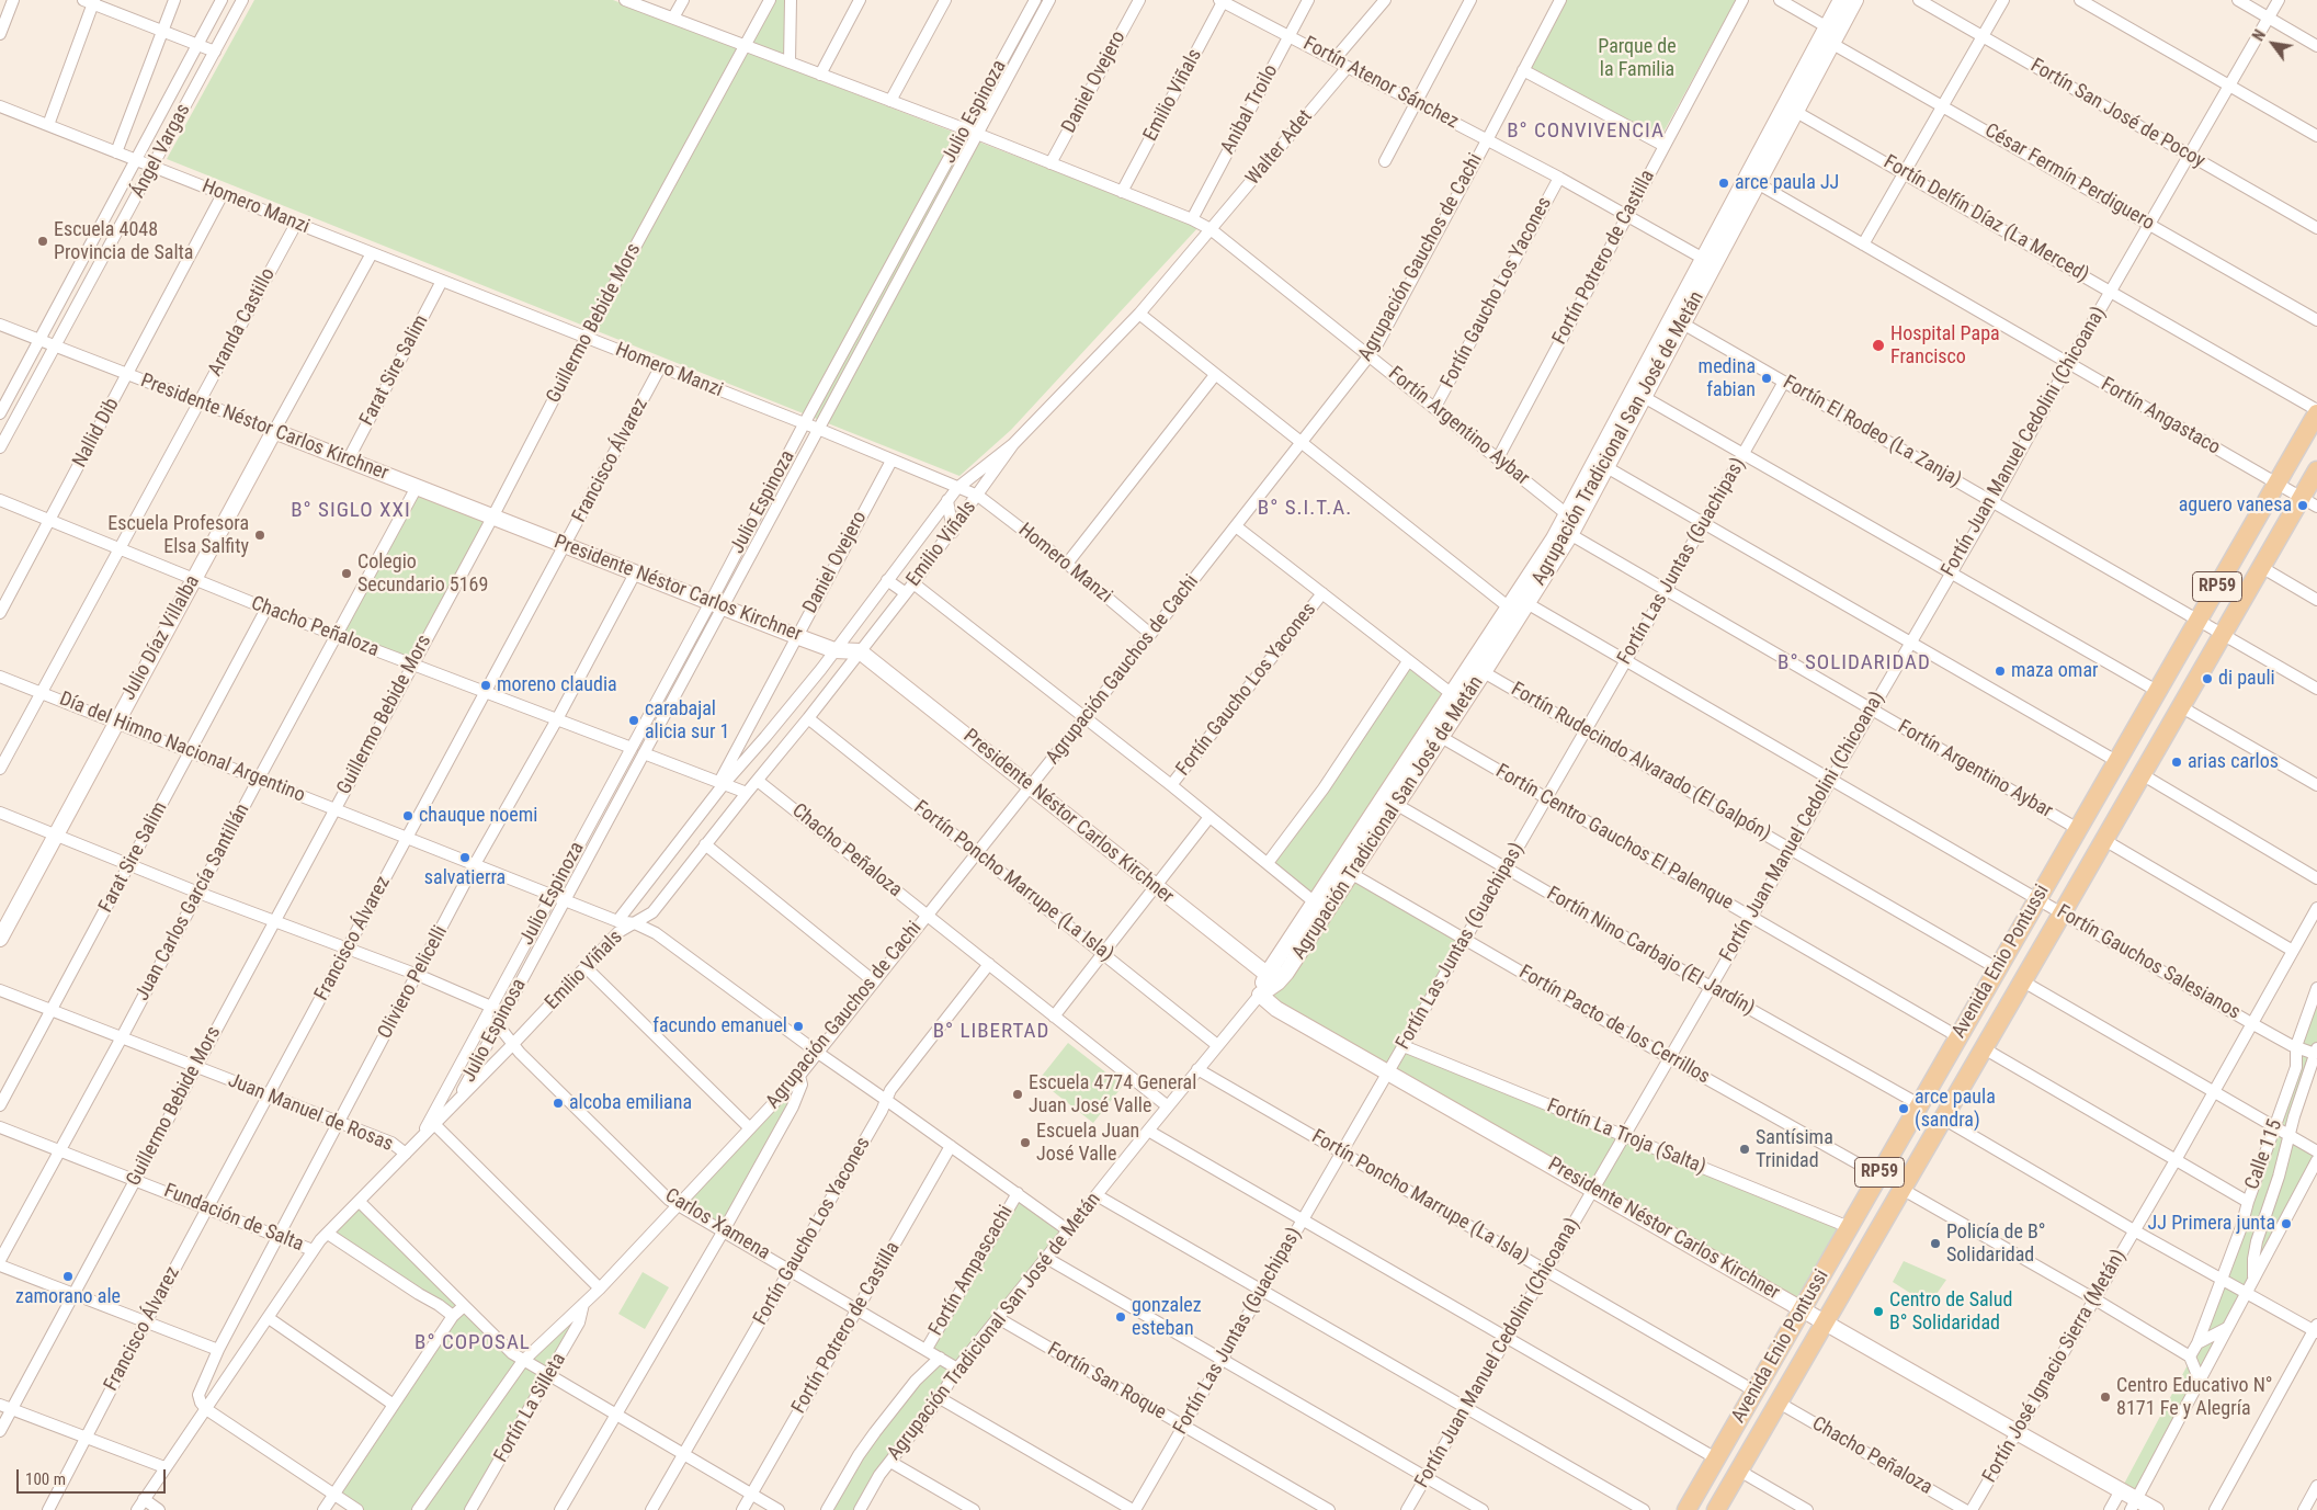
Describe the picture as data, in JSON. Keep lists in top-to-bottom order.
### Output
{
  "streets": {
    "main road": ["RP59", "Avenida Enio Pontussi"],
    "street": [
      "Daniel Ovejero",
      "Fortín Atenor Sánchez",
      "Emilio Viñals",
      "Anibal Troilo",
      "Julio Espinoza",
      "Fortín San José de Pocoy",
      "Walter Adet",
      "Ángel Vargas",
      "César Fermín Perdiguero",
      "Homero Manzi",
      "Fortín Delfín Díaz (La Merced)",
      "Agrupación Gauchos de Cachi",
      "Fortín Potrero de Castilla",
      "Fortín Gaucho Los Yacones",
      "Aranda Castillo",
      "Guillermo Bebide Mors",
      "Farat Sire Salim",
      "Fortín Angastaco",
      "Fortín Argentino Aybar",
      "Presidente Néstor Carlos Kirchner",
      "Fortín El Rodeo (La Zanja)",
      "Nallid Dib",
      "Agrupación Tradicional San José de Metán",
      "Fortín Juan Manuel Cedolini (Chicoana)",
      "Francisco Álvarez",
      "Fortín Las Juntas (Guachipas)",
      "Chacho Peñaloza",
      "Julio Díaz Villalba",
      "Día del Himno Nacional Argentino",
      "Fortín Rudecindo Alvarado (El Galpón)",
      "Fortín Centro Gauchos El Palenque",
      "Fortín Poncho Marrupe (La Isla)",
      "Juan Carlos García Santillán",
      "Fortín Nino Carbajo (El Jardín)",
      "Fortín Gauchos Salesianos",
      "Oliviero Pelicelli",
      "Fortín Pacto de los Cerrillos",
      "Julio Espinosa",
      "Juan Manuel de Rosas",
      "Fortín La Troja (Salta)",
      "Calle 115",
      "Fundación de Salta",
      "Carlos Xamena",
      "Fortín Ampascachi",
      "Fortín José Ignacio Sierra (Metán)",
      "Fortín San Roque",
      "Fortín La Silleta"
    ]
  },
  "crossings": [
    ["Daniel Ovejero", "Emilio Viñals"],
    ["Daniel Ovejero", "Homero Manzi"],
    ["Daniel Ovejero", "Fortín Argentino Aybar"],
    ["Daniel Ovejero", "Presidente Néstor Carlos Kirchner"],
    ["Fortín Atenor Sánchez", "Emilio Viñals"],
    ["Fortín Atenor Sánchez", "Anibal Troilo"],
    ["Fortín Atenor Sánchez", "Walter Adet"],
    ["Fortín Atenor Sánchez", "Agrupación Gauchos de Cachi"],
    ["Fortín Atenor Sánchez", "Fortín Potrero de Castilla"],
    ["Fortín Atenor Sánchez", "Fortín Gaucho Los Yacones"],
    ["Fortín Atenor Sánchez", "Agrupación Tradicional San José de Metán"],
    ["Emilio Viñals", "Walter Adet"],
    ["Emilio Viñals", "Homero Manzi"],
    ["Emilio Viñals", "Fortín Argentino Aybar"],
    ["Emilio Viñals", "Presidente Néstor Carlos Kirchner"],
    ["Emilio Viñals", "Chacho Peñaloza"],
    ["Emilio Viñals", "Día del Himno Nacional Argentino"],
    ["Emilio Viñals", "Fortín Poncho Marrupe (La Isla)"],
    ["Emilio Viñals", "Oliviero Pelicelli"],
    ["Emilio Viñals", "Julio Espinosa"],
    ["Emilio Viñals", "Juan Manuel de Rosas"],
    ["Emilio Viñals", "Fundación de Salta"],
    ["Emilio Viñals", "Carlos Xamena"],
    ["Anibal Troilo", "Fortín Argentino Aybar"],
    ["Julio Espinoza", "Homero Manzi"],
    ["Julio Espinoza", "Fortín Argentino Aybar"],
    ["Julio Espinoza", "Presidente Néstor Carlos Kirchner"],
    ["Julio Espinoza", "Chacho Peñaloza"],
    ["Julio Espinoza", "Día del Himno Nacional Argentino"],
    ["Julio Espinoza", "Julio Espinosa"],
    ["Fortín San José de Pocoy", "Fortín Juan Manuel Cedolini (Chicoana)"],
    ["Walter Adet", "Fortín Argentino Aybar"],
    ["Walter Adet", "Fortín Gauchos Salesianos"],
    ["Ángel Vargas", "Homero Manzi"],
    ["Ángel Vargas", "Presidente Néstor Carlos Kirchner"],
    ["César Fermín Perdiguero", "Agrupación Tradicional San José de Metán"],
    ["César Fermín Perdiguero", "Fortín Juan Manuel Cedolini (Chicoana)"],
    ["Homero Manzi", "Agrupación Gauchos de Cachi"],
    ["Homero Manzi", "Aranda Castillo"],
    ["Homero Manzi", "Guillermo Bebide Mors"],
    ["Homero Manzi", "Farat Sire Salim"],
    ["Homero Manzi", "Nallid Dib"],
    ["Homero Manzi", "Francisco Álvarez"],
    ["Homero Manzi", "Julio Díaz Villalba"],
    ["Fortín Delfín Díaz (La Merced)", "Agrupación Tradicional San José de Metán"],
    ["Fortín Delfín Díaz (La Merced)", "Fortín Juan Manuel Cedolini (Chicoana)"],
    ["Fortín Delfín Díaz (La Merced)", "Avenida Enio Pontussi"],
    ["Agrupación Gauchos de Cachi", "Fortín Argentino Aybar"],
    ["Agrupación Gauchos de Cachi", "Presidente Néstor Carlos Kirchner"],
    ["Agrupación Gauchos de Cachi", "Chacho Peñaloza"],
    ["Agrupación Gauchos de Cachi", "Día del Himno Nacional Argentino"],
    ["Agrupación Gauchos de Cachi", "Fortín Poncho Marrupe (La Isla)"],
    ["Agrupación Gauchos de Cachi", "Fortín Gauchos Salesianos"],
    ["Agrupación Gauchos de Cachi", "Carlos Xamena"],
    ["Agrupación Gauchos de Cachi", "Fortín La Silleta"],
    ["Fortín Potrero de Castilla", "Fortín Argentino Aybar"],
    ["Fortín Potrero de Castilla", "Día del Himno Nacional Argentino"],
    ["Fortín Potrero de Castilla", "Carlos Xamena"],
    ["Fortín Gaucho Los Yacones", "Fortín Argentino Aybar"],
    ["Fortín Gaucho Los Yacones", "Chacho Peñaloza"],
    ["Fortín Gaucho Los Yacones", "Día del Himno Nacional Argentino"],
    ["Fortín Gaucho Los Yacones", "Carlos Xamena"],
    ["Aranda Castillo", "Presidente Néstor Carlos Kirchner"],
    ["Aranda Castillo", "Chacho Peñaloza"],
    ["Aranda Castillo", "Día del Himno Nacional Argentino"],
    ["Guillermo Bebide Mors", "Fortín Argentino Aybar"],
    ["Guillermo Bebide Mors", "Presidente Néstor Carlos Kirchner"],
    ["Guillermo Bebide Mors", "Chacho Peñaloza"],
    ["Guillermo Bebide Mors", "Día del Himno Nacional Argentino"],
    ["Guillermo Bebide Mors", "Juan Manuel de Rosas"],
    ["Guillermo Bebide Mors", "Fundación de Salta"],
    ["Farat Sire Salim", "Presidente Néstor Carlos Kirchner"],
    ["Farat Sire Salim", "Chacho Peñaloza"],
    ["Farat Sire Salim", "Día del Himno Nacional Argentino"],
    ["Farat Sire Salim", "Juan Manuel de Rosas"],
    ["Fortín Angastaco", "Agrupación Tradicional San José de Metán"],
    ["Fortín Angastaco", "Fortín Juan Manuel Cedolini (Chicoana)"],
    ["Fortín Angastaco", "Avenida Enio Pontussi"],
    ["Fortín Argentino Aybar", "Agrupación Tradicional San José de Metán"],
    ["Fortín Argentino Aybar", "Fortín Juan Manuel Cedolini (Chicoana)"],
    ["Fortín Argentino Aybar", "Fortín Las Juntas (Guachipas)"],
    ["Fortín Argentino Aybar", "Avenida Enio Pontussi"],
    ["Presidente Néstor Carlos Kirchner", "Nallid Dib"],
    ["Presidente Néstor Carlos Kirchner", "Agrupación Tradicional San José de Metán"],
    ["Presidente Néstor Carlos Kirchner", "Fortín Juan Manuel Cedolini (Chicoana)"],
    ["Presidente Néstor Carlos Kirchner", "Francisco Álvarez"],
    ["Presidente Néstor Carlos Kirchner", "Fortín Las Juntas (Guachipas)"],
    ["Presidente Néstor Carlos Kirchner", "Julio Díaz Villalba"],
    ["Presidente Néstor Carlos Kirchner", "Juan Carlos García Santillán"],
    ["Presidente Néstor Carlos Kirchner", "Avenida Enio Pontussi"],
    ["Presidente Néstor Carlos Kirchner", "Oliviero Pelicelli"],
    ["Presidente Néstor Carlos Kirchner", "Fortín José Ignacio Sierra (Metán)"],
    ["Fortín El Rodeo (La Zanja)", "Agrupación Tradicional San José de Metán"],
    ["Fortín El Rodeo (La Zanja)", "Fortín Juan Manuel Cedolini (Chicoana)"],
    ["Fortín El Rodeo (La Zanja)", "Fortín Las Juntas (Guachipas)"],
    ["Fortín El Rodeo (La Zanja)", "Avenida Enio Pontussi"],
    ["Nallid Dib", "Chacho Peñaloza"],
    ["Agrupación Tradicional San José de Metán", "Chacho Peñaloza"],
    ["Agrupación Tradicional San José de Metán", "Día del Himno Nacional Argentino"],
    ["Agrupación Tradicional San José de Metán", "Fortín Rudecindo Alvarado (El Galpón)"],
    ["Agrupación Tradicional San José de Metán", "Fortín Centro Gauchos El Palenque"],
    ["Agrupación Tradicional San José de Metán", "Fortín Poncho Marrupe (La Isla)"],
    ["Agrupación Tradicional San José de Metán", "Fortín Nino Carbajo (El Jardín)"],
    ["Agrupación Tradicional San José de Metán", "Fortín Gauchos Salesianos"],
    ["Agrupación Tradicional San José de Metán", "Fortín Pacto de los Cerrillos"],
    ["Agrupación Tradicional San José de Metán", "Carlos Xamena"],
    ["Agrupación Tradicional San José de Metán", "Fortín San Roque"],
    ["Fortín Juan Manuel Cedolini (Chicoana)", "Fortín Rudecindo Alvarado (El Galpón)"],
    ["Fortín Juan Manuel Cedolini (Chicoana)", "Fortín Centro Gauchos El Palenque"],
    ["Fortín Juan Manuel Cedolini (Chicoana)", "Fortín Poncho Marrupe (La Isla)"],
    ["Fortín Juan Manuel Cedolini (Chicoana)", "Fortín Nino Carbajo (El Jardín)"],
    ["Fortín Juan Manuel Cedolini (Chicoana)", "Fortín Gauchos Salesianos"],
    ["Fortín Juan Manuel Cedolini (Chicoana)", "Fortín Pacto de los Cerrillos"],
    ["Fortín Juan Manuel Cedolini (Chicoana)", "Fortín La Troja (Salta)"],
    ["Francisco Álvarez", "Chacho Peñaloza"],
    ["Francisco Álvarez", "Día del Himno Nacional Argentino"],
    ["Francisco Álvarez", "Juan Manuel de Rosas"],
    ["Francisco Álvarez", "Fundación de Salta"],
    ["Fortín Las Juntas (Guachipas)", "Fortín Rudecindo Alvarado (El Galpón)"],
    ["Fortín Las Juntas (Guachipas)", "Fortín Centro Gauchos El Palenque"],
    ["Fortín Las Juntas (Guachipas)", "Fortín Poncho Marrupe (La Isla)"],
    ["Fortín Las Juntas (Guachipas)", "Fortín Nino Carbajo (El Jardín)"],
    ["Fortín Las Juntas (Guachipas)", "Fortín Gauchos Salesianos"],
    ["Fortín Las Juntas (Guachipas)", "Fortín Pacto de los Cerrillos"],
    ["Fortín Las Juntas (Guachipas)", "Fortín La Troja (Salta)"],
    ["Fortín Las Juntas (Guachipas)", "Fortín San Roque"],
    ["Chacho Peñaloza", "Julio Díaz Villalba"],
    ["Chacho Peñaloza", "Juan Carlos García Santillán"],
    ["Chacho Peñaloza", "Avenida Enio Pontussi"],
    ["Chacho Peñaloza", "Oliviero Pelicelli"],
    ["Julio Díaz Villalba", "Día del Himno Nacional Argentino"],
    ["Día del Himno Nacional Argentino", "Juan Carlos García Santillán"],
    ["Día del Himno Nacional Argentino", "Oliviero Pelicelli"],
    ["Día del Himno Nacional Argentino", "Julio Espinosa"],
    ["Día del Himno Nacional Argentino", "Fortín Ampascachi"],
    ["Fortín Rudecindo Alvarado (El Galpón)", "Avenida Enio Pontussi"],
    ["Fortín Centro Gauchos El Palenque", "Avenida Enio Pontussi"],
    ["Fortín Poncho Marrupe (La Isla)", "Avenida Enio Pontussi"],
    ["Juan Carlos García Santillán", "Juan Manuel de Rosas"],
    ["Juan Carlos García Santillán", "Fundación de Salta"],
    ["Fortín Nino Carbajo (El Jardín)", "Avenida Enio Pontussi"],
    ["Avenida Enio Pontussi", "Fortín Gauchos Salesianos"],
    ["Avenida Enio Pontussi", "Fortín Pacto de los Cerrillos"],
    ["Avenida Enio Pontussi", "Fortín La Troja (Salta)"],
    ["Fortín Gauchos Salesianos", "Calle 115"],
    ["Fortín Gauchos Salesianos", "Fortín José Ignacio Sierra (Metán)"],
    ["Oliviero Pelicelli", "Juan Manuel de Rosas"],
    ["Oliviero Pelicelli", "Fundación de Salta"],
    ["Julio Espinosa", "Carlos Xamena"],
    ["Carlos Xamena", "Fortín Ampascachi"]
  ],
  "districts": [
    "B° CONVIVENCIA",
    "B° S.I.T.A.",
    "B° SIGLO XXI",
    "B° SOLIDARIDAD",
    "B° LIBERTAD",
    "B° COPOSAL"
  ],
  "parks": ["Parque de la Familia"],
  "places": [
    "arce paula JJ",
    "Escuela 4048 Provincia de Salta",
    "Hospital Papa Francisco",
    "medina fabian",
    "aguero vanesa",
    "Escuela Profesora Elsa Salfity",
    "Colegio Secundario 5169",
    "maza omar",
    "di pauli",
    "moreno claudia",
    "carabajal alicia sur 1",
    "arias carlos",
    "chauque noemi",
    "salvatierra",
    "facundo emanuel",
    "Escuela 4774 General Juan José Valle",
    "alcoba emiliana",
    "arce paula (sandra)",
    "Escuela Juan José Valle",
    "Santísima Trinidad",
    "JJ Primera junta",
    "Policía de B° Solidaridad",
    "zamorano ale",
    "Centro de Salud B° Solidaridad",
    "gonzalez esteban",
    "Centro Educativo N° 8171 Fe y Alegría"
  ],
  "scale_bar": "100 m",
  "north": "top left"
}
